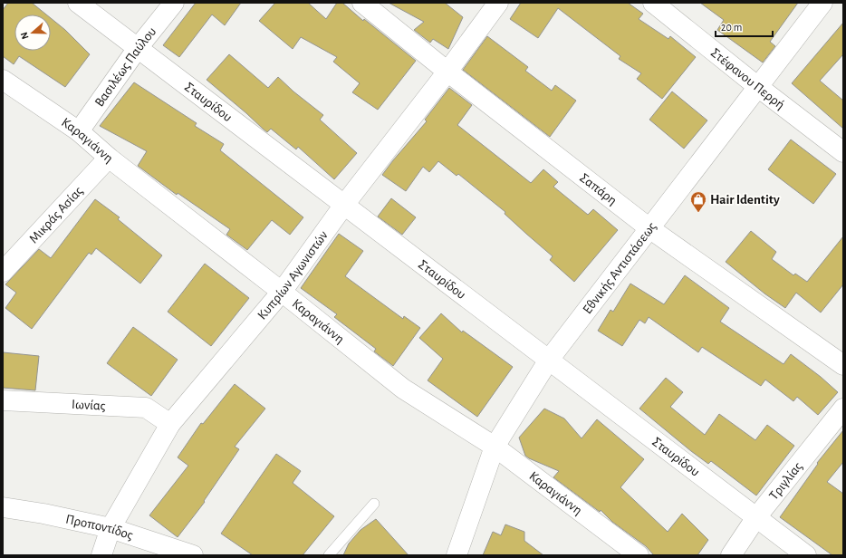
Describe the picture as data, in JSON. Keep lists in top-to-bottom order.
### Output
{
  "streets": {
    "street": [
      "Βασιλέως Παύλου",
      "Στέφανου Περρή",
      "Σταυρίδου",
      "Καραγιάννη",
      "Σαπάρη",
      "Μικράς Ασίας",
      "Εθνικής Αντιστάσεως",
      "Κυπρίων Αγωνιστών",
      "Ιωνίας",
      "Τριγλίας",
      "Προποντίδος"
    ]
  },
  "crossings": [
    ["Βασιλέως Παύλου", "Σταυρίδου"],
    ["Βασιλέως Παύλου", "Καραγιάννη"],
    ["Στέφανου Περρή", "Εθνικής Αντιστάσεως"],
    ["Σταυρίδου", "Εθνικής Αντιστάσεως"],
    ["Σταυρίδου", "Κυπρίων Αγωνιστών"],
    ["Σταυρίδου", "Τριγλίας"],
    ["Καραγιάννη", "Μικράς Ασίας"],
    ["Καραγιάννη", "Εθνικής Αντιστάσεως"],
    ["Καραγιάννη", "Κυπρίων Αγωνιστών"],
    ["Σαπάρη", "Εθνικής Αντιστάσεως"],
    ["Σαπάρη", "Κυπρίων Αγωνιστών"],
    ["Κυπρίων Αγωνιστών", "Ιωνίας"],
    ["Κυπρίων Αγωνιστών", "Προποντίδος"]
  ],
  "places": {
    "shop": ["Hair Identity"]
  },
  "scale_bar": "20 m",
  "north": "left"
}
